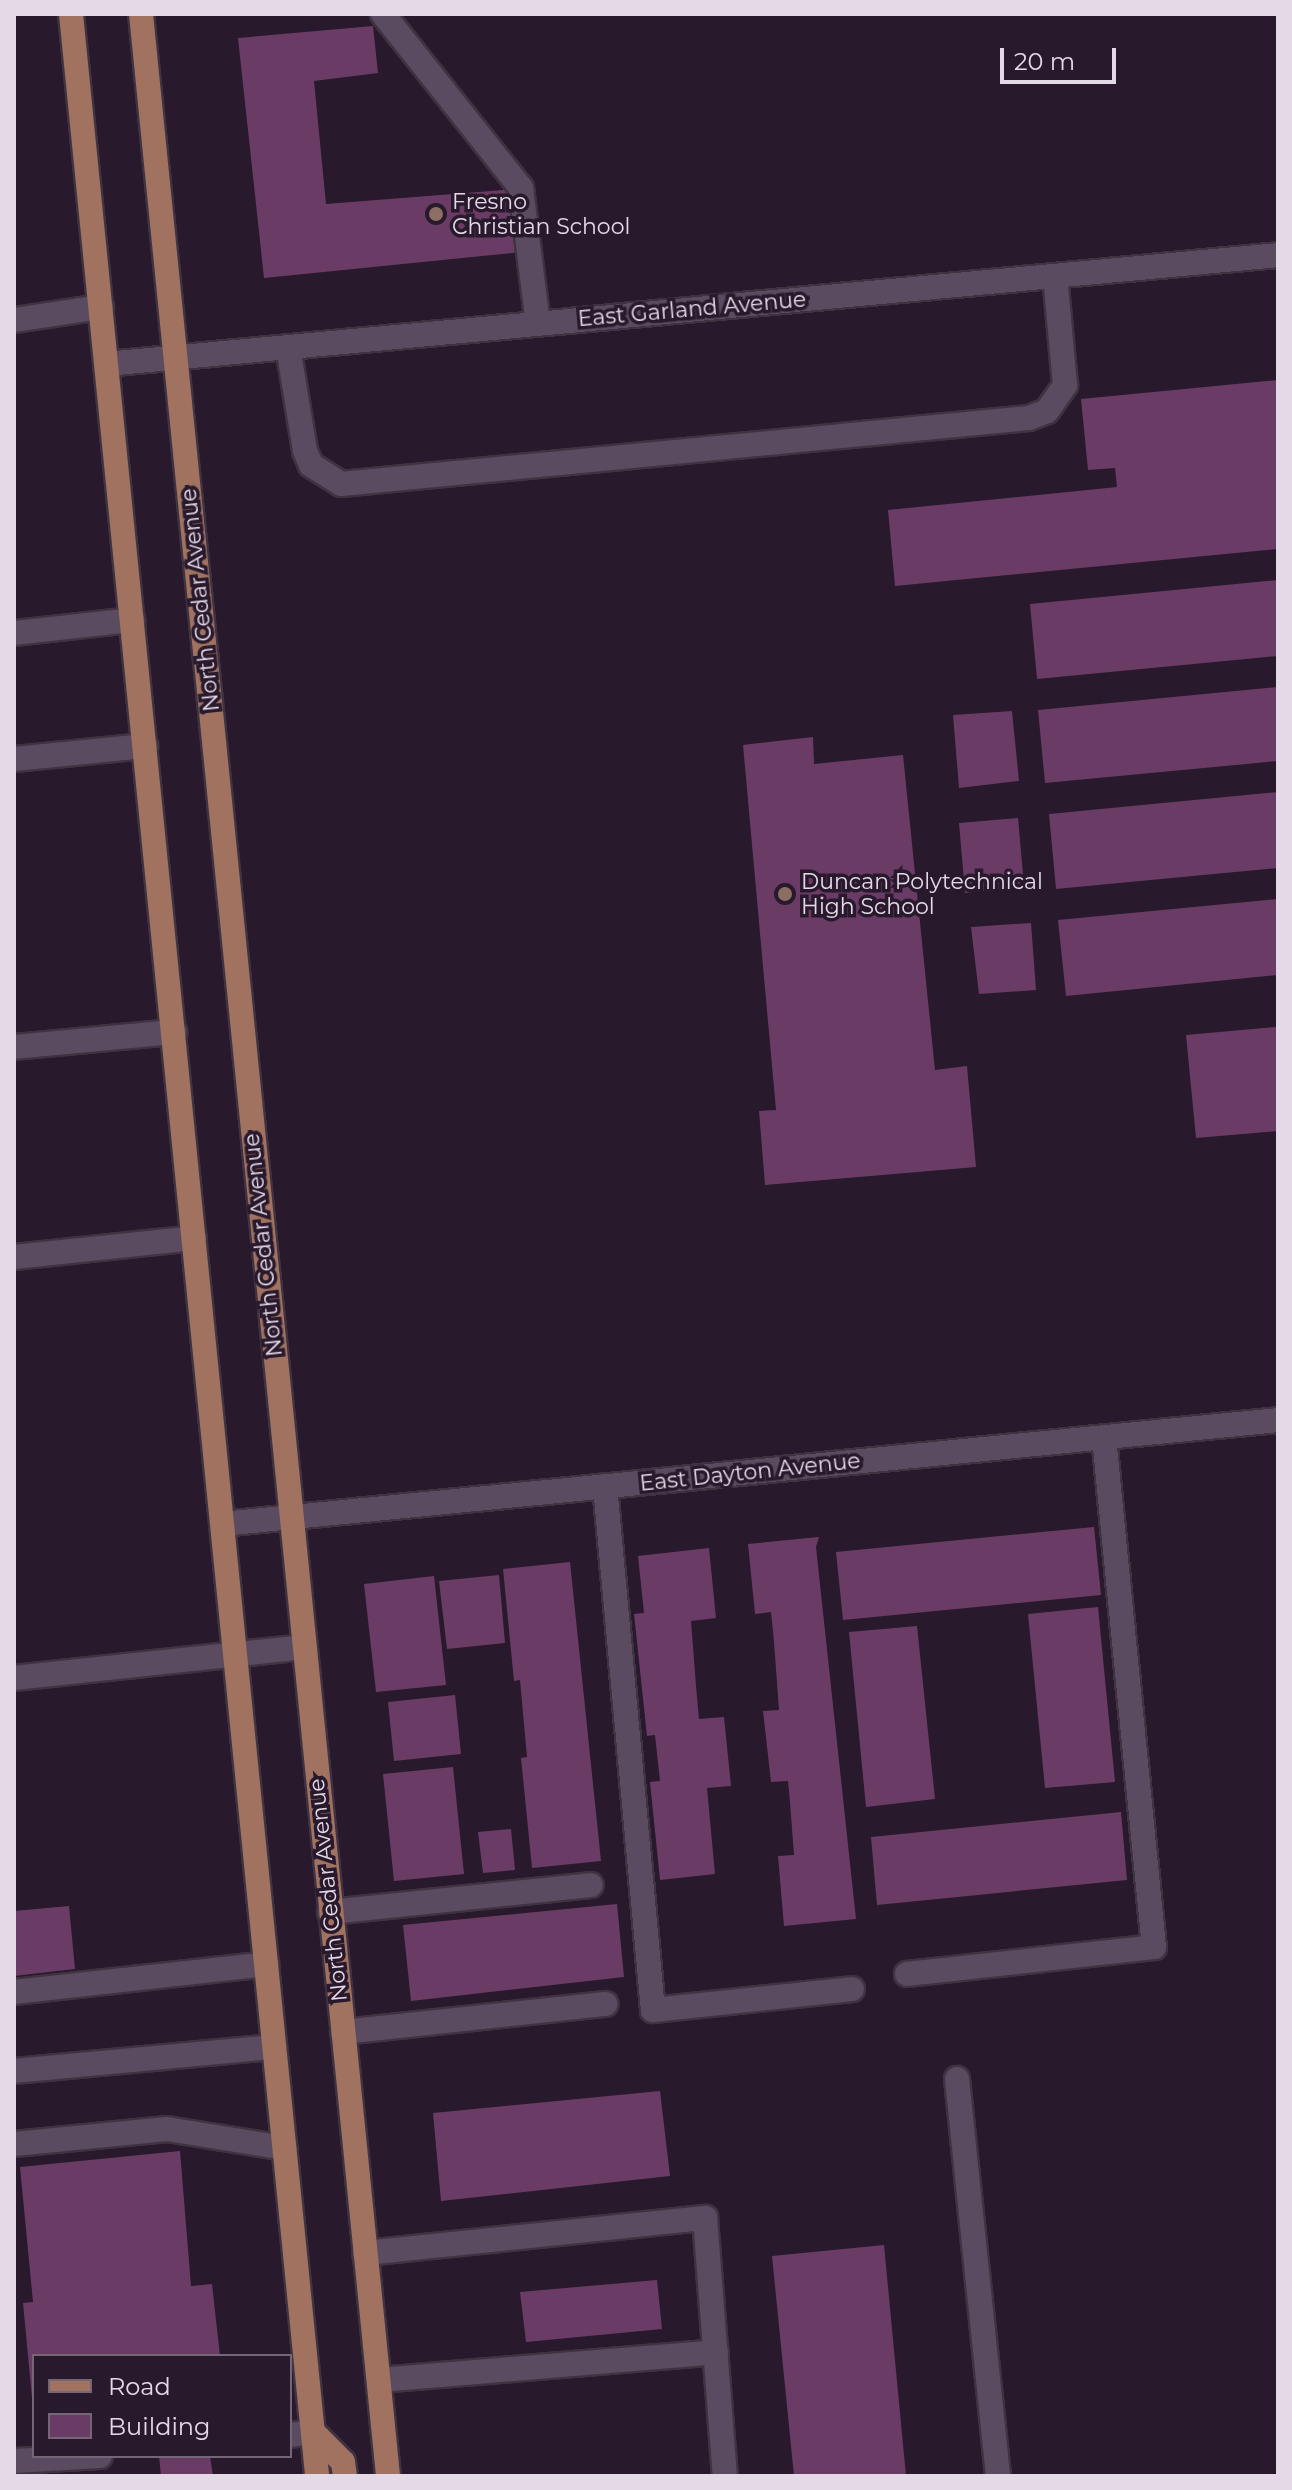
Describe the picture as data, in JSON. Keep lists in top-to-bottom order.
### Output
{
  "streets": {
    "main road": ["North Cedar Avenue"],
    "street": ["East Garland Avenue", "East Dayton Avenue"]
  },
  "crossings": [
    ["East Garland Avenue", "North Cedar Avenue"],
    ["North Cedar Avenue", "East Dayton Avenue"]
  ],
  "places": ["Fresno Christian School", "Duncan Polytechnical High School"],
  "legend": ["Road", "Building"],
  "scale_bar": "20 m"
}
